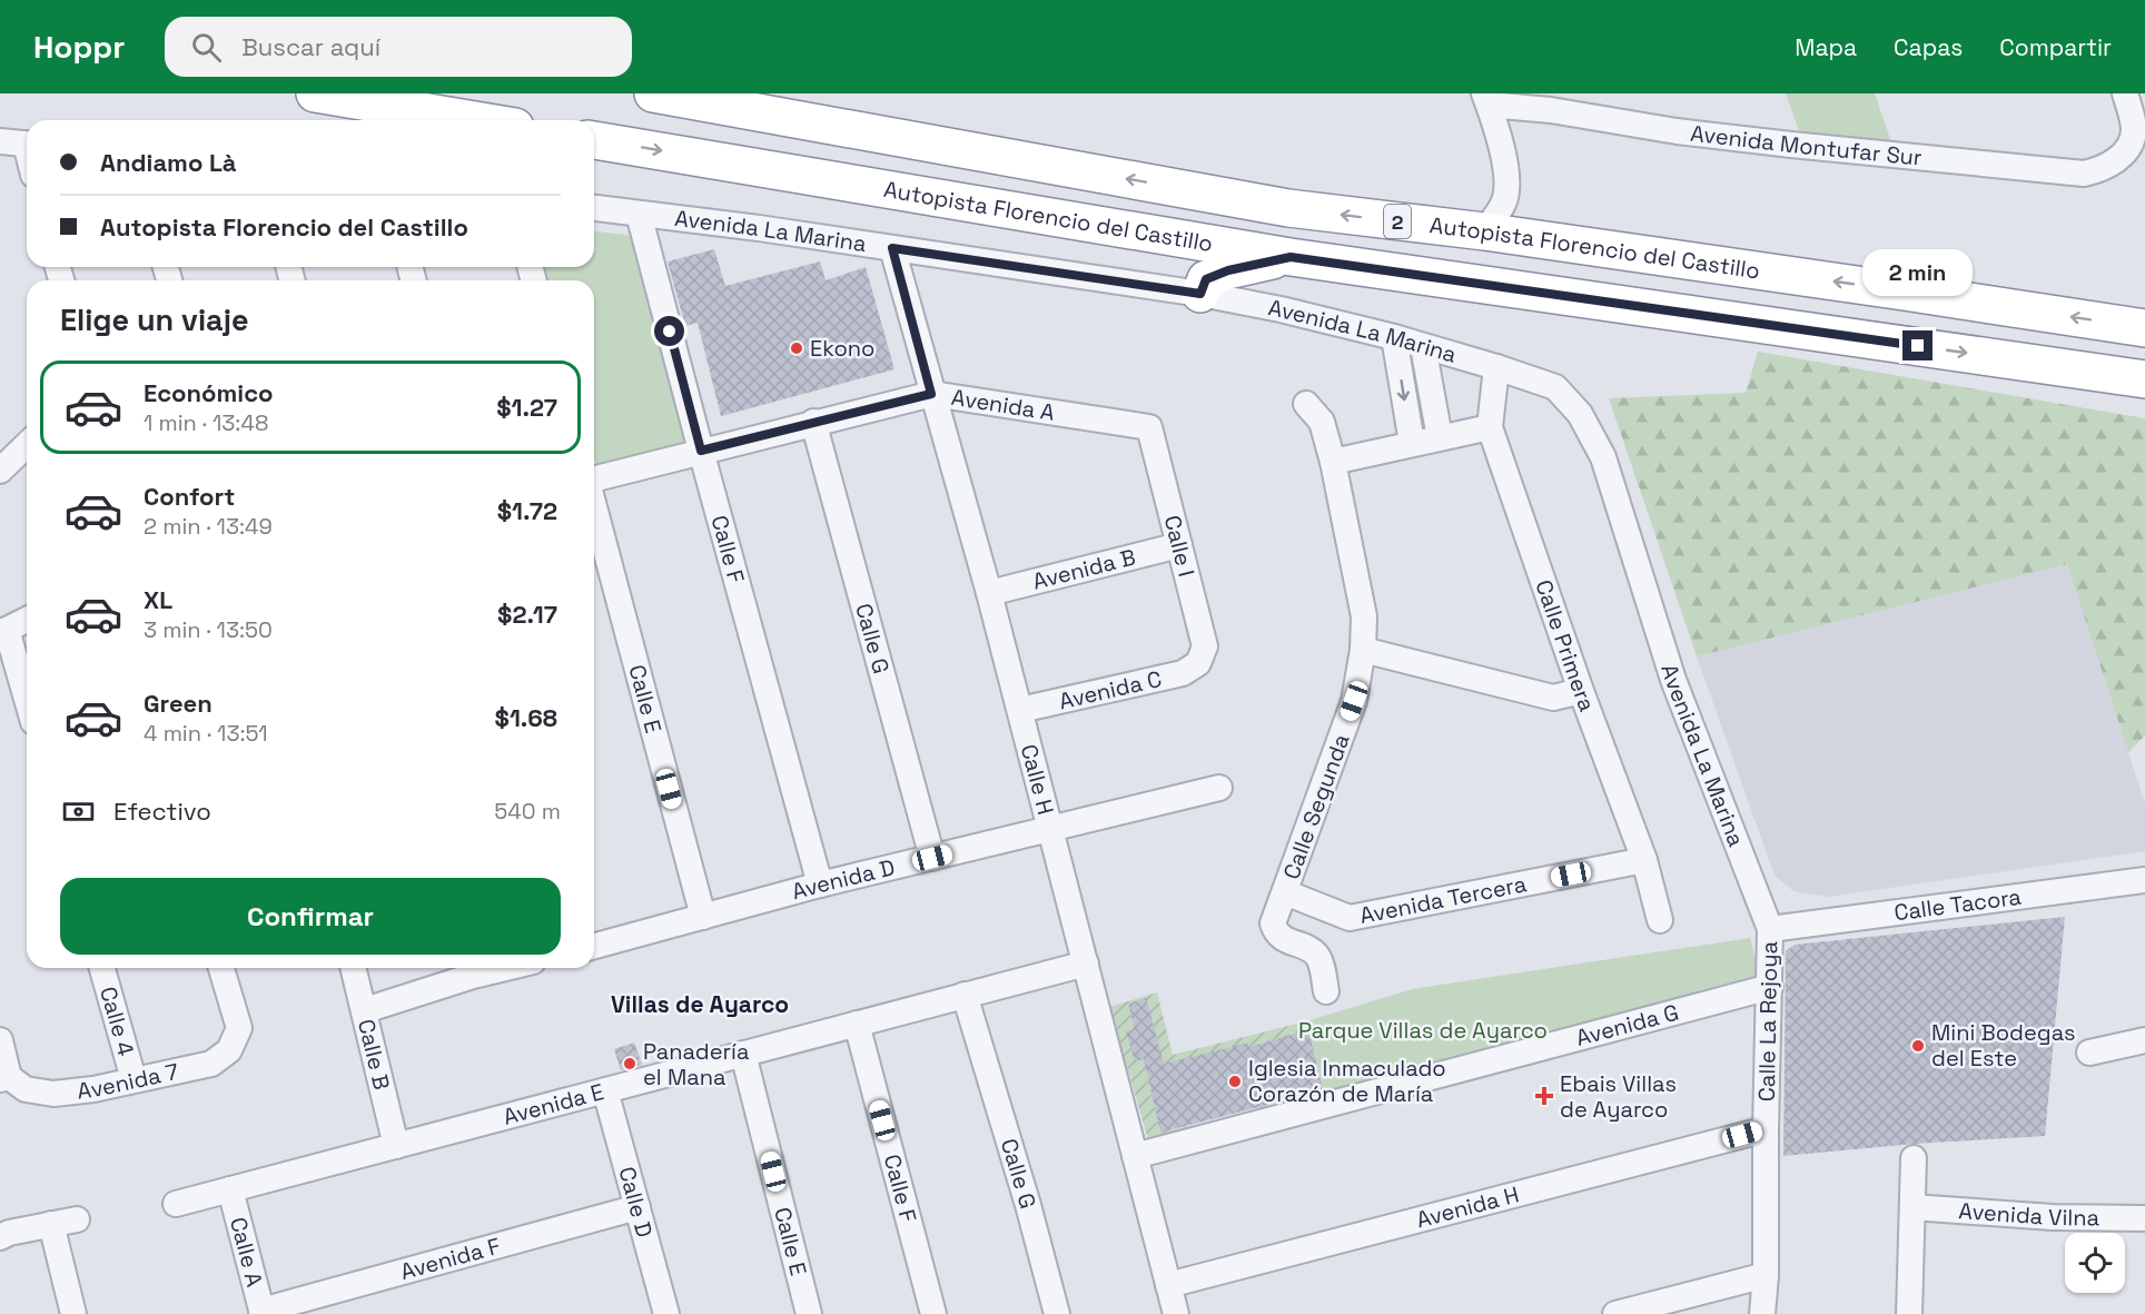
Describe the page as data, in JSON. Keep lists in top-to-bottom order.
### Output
{
  "streets": {
    "highway": ["Autopista Florencio del Castillo", "2"],
    "street": [
      "Avenida Montufar Sur",
      "Avenida La Marina",
      "Avenida A",
      "Calle I",
      "Calle F",
      "Avenida B",
      "Calle G",
      "Calle Primera",
      "Avenida C",
      "Calle E",
      "Calle H",
      "Calle Segunda",
      "Avenida D",
      "Avenida Tercera",
      "Calle Tacora",
      "Calle 4",
      "Calle La Rejoya",
      "Avenida G",
      "Calle B",
      "Avenida 7",
      "Avenida E",
      "Calle D",
      "Avenida H",
      "Avenida Vilna",
      "Calle A",
      "Avenida F"
    ]
  },
  "crossings": [
    ["Avenida La Marina", "Calle F"],
    ["Avenida La Marina", "Calle Primera"],
    ["Avenida La Marina", "Calle H"],
    ["Avenida La Marina", "Calle Tacora"],
    ["Avenida La Marina", "Calle La Rejoya"],
    ["Avenida A", "Calle I"],
    ["Avenida A", "Calle F"],
    ["Avenida A", "Calle G"],
    ["Avenida A", "Calle H"],
    ["Calle I", "Avenida B"],
    ["Calle I", "Avenida C"],
    ["Calle F", "Avenida D"],
    ["Calle F", "Avenida E"],
    ["Avenida B", "Calle H"],
    ["Calle G", "Avenida D"],
    ["Calle G", "Avenida E"],
    ["Calle Primera", "Avenida Tercera"],
    ["Avenida C", "Calle H"],
    ["Calle E", "Avenida D"],
    ["Calle E", "Avenida E"],
    ["Calle H", "Avenida D"],
    ["Calle H", "Avenida G"],
    ["Calle H", "Avenida E"],
    ["Calle H", "Avenida H"],
    ["Calle Segunda", "Avenida Tercera"],
    ["Calle Tacora", "Calle La Rejoya"],
    ["Calle 4", "Avenida 7"],
    ["Calle La Rejoya", "Avenida G"],
    ["Calle La Rejoya", "Avenida H"],
    ["Calle B", "Avenida E"],
    ["Avenida E", "Calle D"],
    ["Avenida E", "Calle A"],
    ["Calle D", "Avenida F"],
    ["Calle A", "Avenida F"]
  ],
  "districts": ["Villas de Ayarco"],
  "parks": ["Parque Villas de Ayarco"],
  "places": {
    "other": [
      "Ekono",
      "Mini Bodegas del Este",
      "Panadería el Mana",
      "Iglesia Inmaculado Corazón de María"
    ],
    "health": ["Ebais Villas de Ayarco"]
  },
  "page": {
    "header": "Hoppr",
    "search": "Buscar aquí",
    "nav": ["Mapa", "Capas", "Compartir"],
    "banner": ["Andiamo Là", "Autopista Florencio del Castillo"],
    "bubble": "2 min",
    "heading": "Elige un viaje",
    "list": [
      {
        "name": "Económico",
        "note": "1 min · 13:48",
        "value": "$1.27"
      },
      {
        "name": "Confort",
        "note": "2 min · 13:49",
        "value": "$1.72"
      },
      {
        "name": "XL",
        "note": "3 min · 13:50",
        "value": "$2.17"
      },
      {
        "name": "Green",
        "note": "4 min · 13:51",
        "value": "$1.68"
      }
    ],
    "pay": ["Efectivo", "540 m"],
    "buttons": "Confirmar"
  }
}
